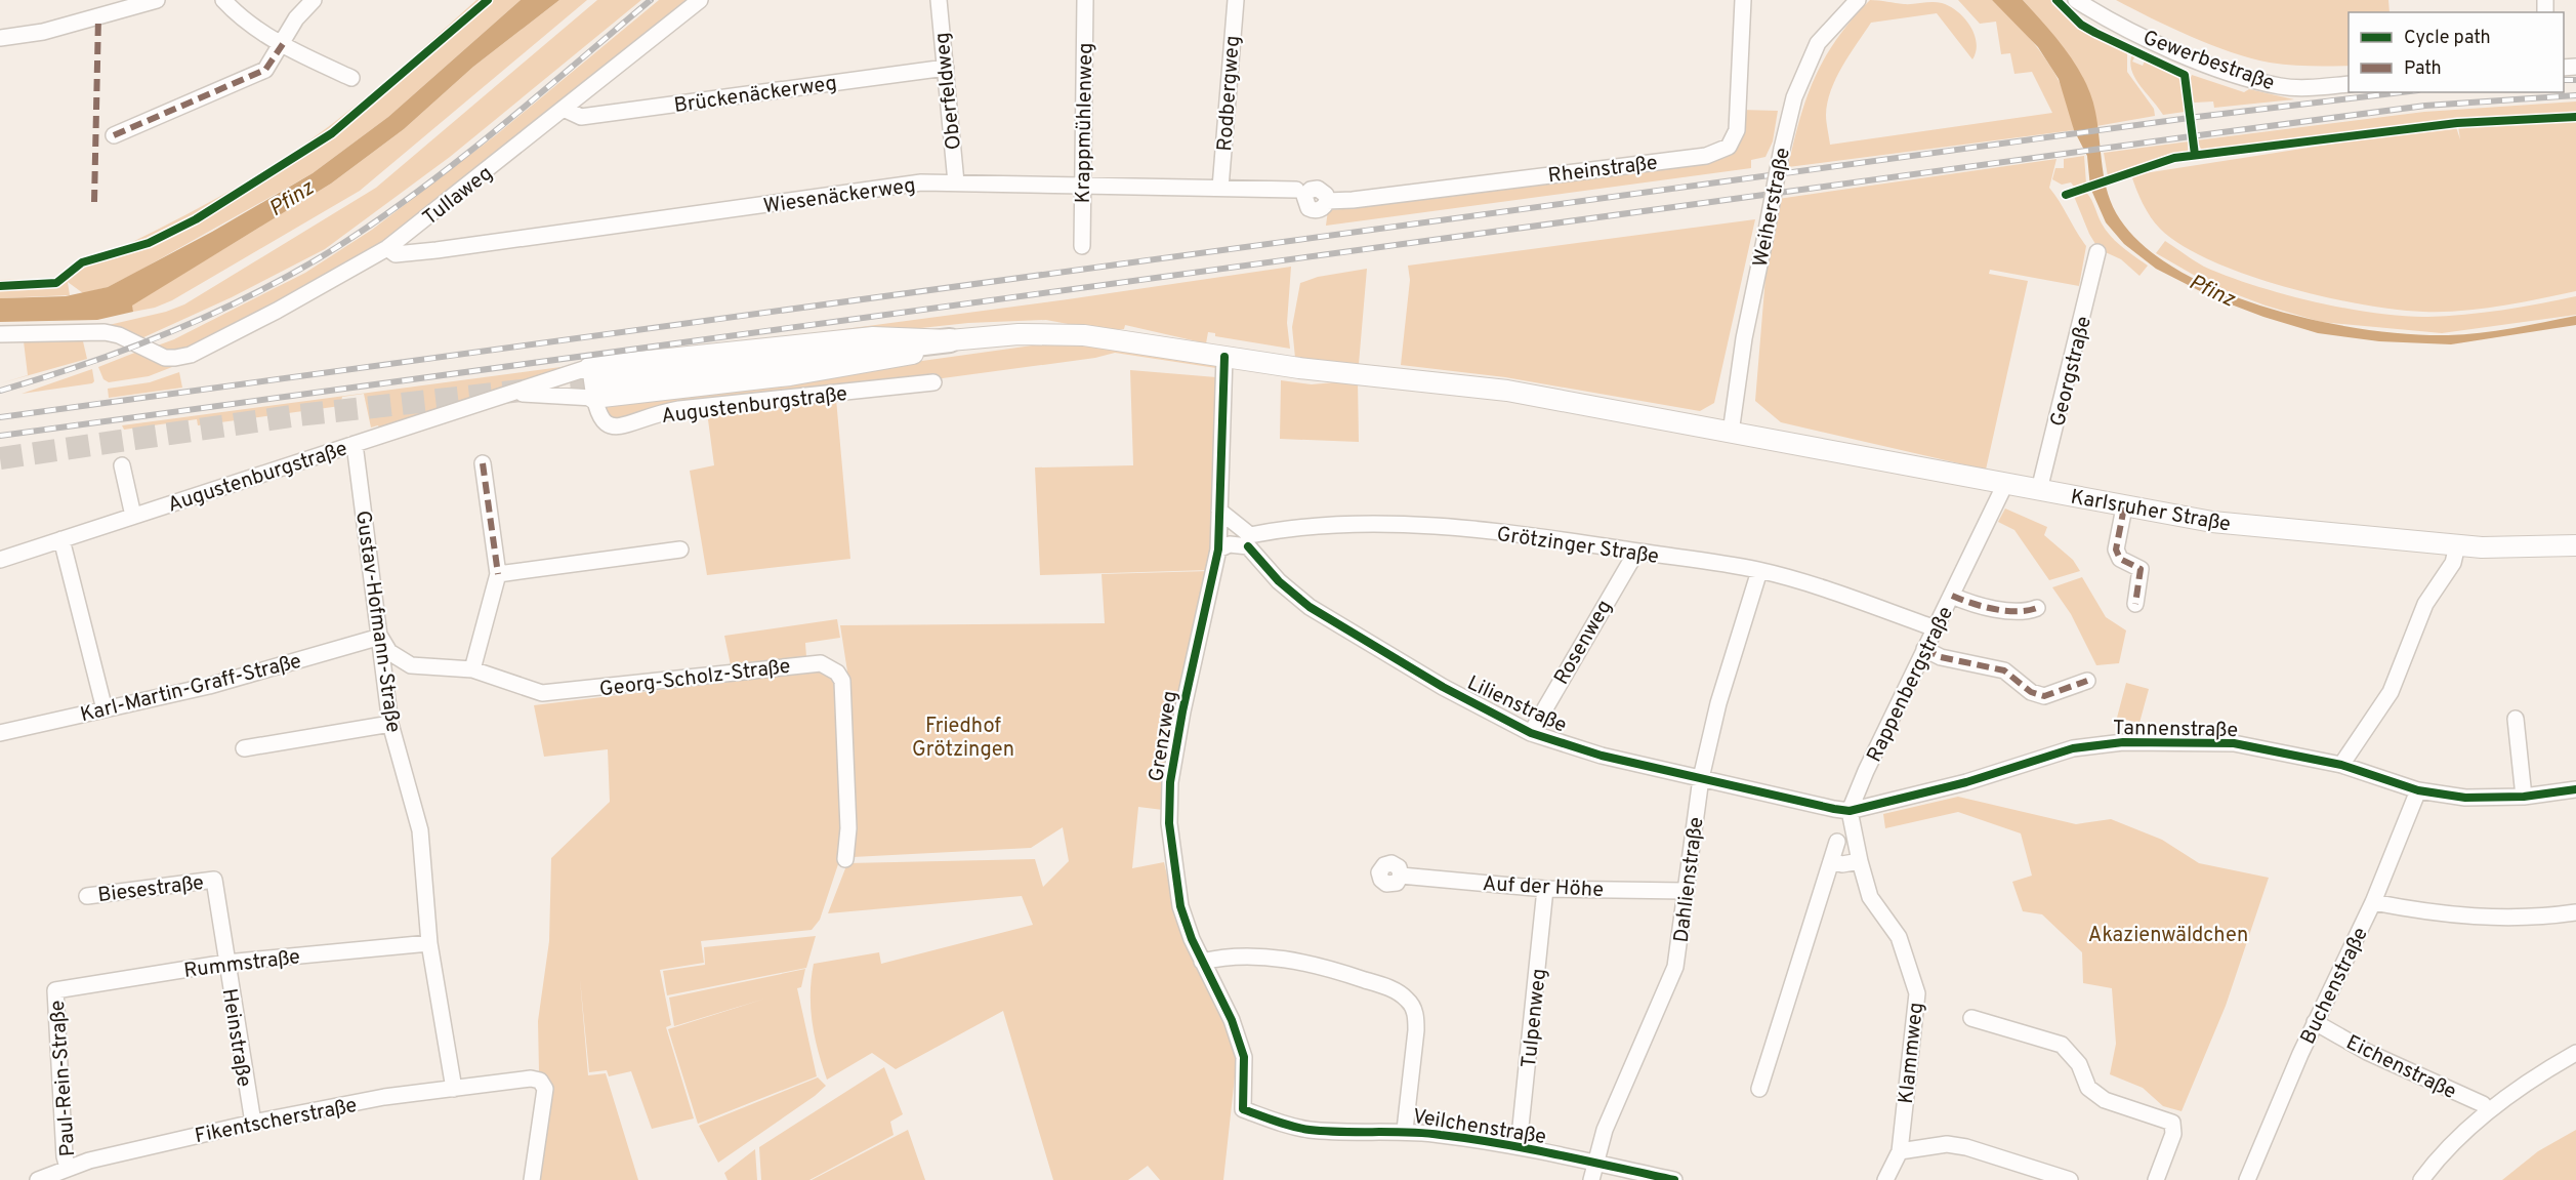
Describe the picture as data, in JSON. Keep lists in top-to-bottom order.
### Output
{
  "streets": {
    "main road": ["Karlsruher Straße"],
    "street": [
      "Gewerbestraße",
      "Oberfeldweg",
      "Brückenäckerweg",
      "Rodbergweg",
      "Krappmühlenweg",
      "Rheinstraße",
      "Tullaweg",
      "Wiesenäckerweg",
      "Weiherstraße",
      "Georgstraße",
      "Augustenburgstraße",
      "Grötzinger Straße",
      "Gustav-Hofmann-Straße",
      "Rosenweg",
      "Georg-Scholz-Straße",
      "Rappenbergstraße",
      "Karl-Martin-Graff-Straße",
      "Lilienstraße",
      "Tannenstraße",
      "Grenzweg",
      "Dahlienstraße",
      "Auf der Höhe",
      "Biesestraße",
      "Rummstraße",
      "Buchenstraße",
      "Tulpenweg",
      "Heinstraße",
      "Klammweg",
      "Eichenstraße",
      "Paul-Rein-Straße",
      "Fikentscherstraße",
      "Veilchenstraße"
    ]
  },
  "crossings": [
    ["Oberfeldweg", "Brückenäckerweg"],
    ["Oberfeldweg", "Wiesenäckerweg"],
    ["Brückenäckerweg", "Tullaweg"],
    ["Rodbergweg", "Wiesenäckerweg"],
    ["Krappmühlenweg", "Wiesenäckerweg"],
    ["Tullaweg", "Wiesenäckerweg"],
    ["Weiherstraße", "Karlsruher Straße"],
    ["Georgstraße", "Karlsruher Straße"],
    ["Augustenburgstraße", "Gustav-Hofmann-Straße"],
    ["Karlsruher Straße", "Rappenbergstraße"],
    ["Karlsruher Straße", "Grenzweg"],
    ["Grötzinger Straße", "Rosenweg"],
    ["Grötzinger Straße", "Rappenbergstraße"],
    ["Grötzinger Straße", "Lilienstraße"],
    ["Grötzinger Straße", "Dahlienstraße"],
    ["Gustav-Hofmann-Straße", "Georg-Scholz-Straße"],
    ["Gustav-Hofmann-Straße", "Karl-Martin-Graff-Straße"],
    ["Gustav-Hofmann-Straße", "Rummstraße"],
    ["Gustav-Hofmann-Straße", "Fikentscherstraße"],
    ["Rosenweg", "Lilienstraße"],
    ["Georg-Scholz-Straße", "Karl-Martin-Graff-Straße"],
    ["Rappenbergstraße", "Lilienstraße"],
    ["Rappenbergstraße", "Tannenstraße"],
    ["Lilienstraße", "Tannenstraße"],
    ["Lilienstraße", "Dahlienstraße"],
    ["Tannenstraße", "Buchenstraße"],
    ["Grenzweg", "Veilchenstraße"],
    ["Dahlienstraße", "Auf der Höhe"],
    ["Dahlienstraße", "Veilchenstraße"],
    ["Auf der Höhe", "Tulpenweg"],
    ["Biesestraße", "Heinstraße"],
    ["Rummstraße", "Heinstraße"],
    ["Rummstraße", "Paul-Rein-Straße"],
    ["Buchenstraße", "Eichenstraße"],
    ["Tulpenweg", "Veilchenstraße"],
    ["Heinstraße", "Fikentscherstraße"],
    ["Paul-Rein-Straße", "Fikentscherstraße"]
  ],
  "water": ["Pfinz"],
  "parks": ["Friedhof Grötzingen", "Akazienwäldchen"],
  "legend": ["Cycle path", "Path"]
}
